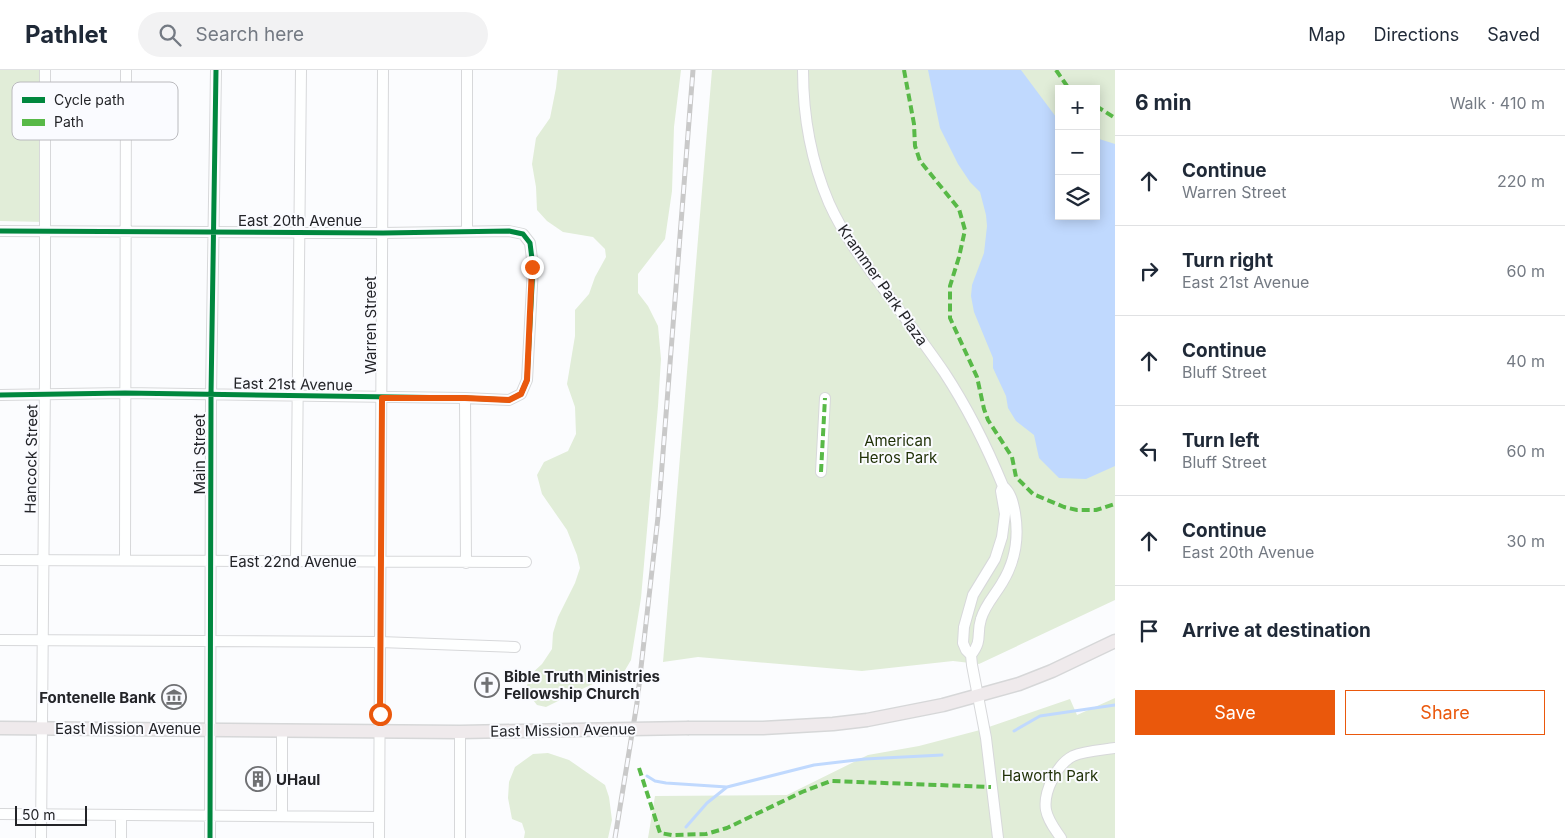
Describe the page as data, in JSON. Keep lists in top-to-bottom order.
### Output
{
  "streets": {
    "main road": ["East Mission Avenue"],
    "street": [
      "East 20th Avenue",
      "Krammer Park Plaza",
      "Warren Street",
      "East 21st Avenue",
      "Main Street",
      "Hancock Street",
      "East 22nd Avenue"
    ]
  },
  "crossings": [
    ["East 20th Avenue", "Warren Street"],
    ["East 20th Avenue", "East 21st Avenue"],
    ["East 20th Avenue", "Main Street"],
    ["East 20th Avenue", "Hancock Street"],
    ["Krammer Park Plaza", "East Mission Avenue"],
    ["Warren Street", "East 21st Avenue"],
    ["Warren Street", "East 22nd Avenue"],
    ["Warren Street", "East Mission Avenue"],
    ["East 21st Avenue", "Main Street"],
    ["East 21st Avenue", "Hancock Street"],
    ["Main Street", "East 22nd Avenue"],
    ["Main Street", "East Mission Avenue"],
    ["Hancock Street", "East 22nd Avenue"],
    ["Hancock Street", "East Mission Avenue"]
  ],
  "parks": ["American Heros Park", "Haworth Park"],
  "places": {
    "church": ["Bible Truth Ministries Fellowship Church"],
    "museum": ["Fontenelle Bank"],
    "building": ["UHaul"]
  },
  "legend": ["Cycle path", "Path"],
  "scale_bar": "50 m",
  "page": {
    "header": "Pathlet",
    "search": "Search here",
    "nav": ["Map", "Directions", "Saved"],
    "heading": ["6 min", "Walk · 410 m"],
    "map_buttons": ["+", "−"],
    "list": [
      ["Continue", "Warren Street", "220 m"],
      ["Turn right", "East 21st Avenue", "60 m"],
      ["Continue", "Bluff Street", "40 m"],
      ["Turn left", "Bluff Street", "60 m"],
      ["Continue", "East 20th Avenue", "30 m"],
      "Arrive at destination"
    ],
    "buttons": ["Save", "Share"],
    "scale": "50 m"
  }
}
